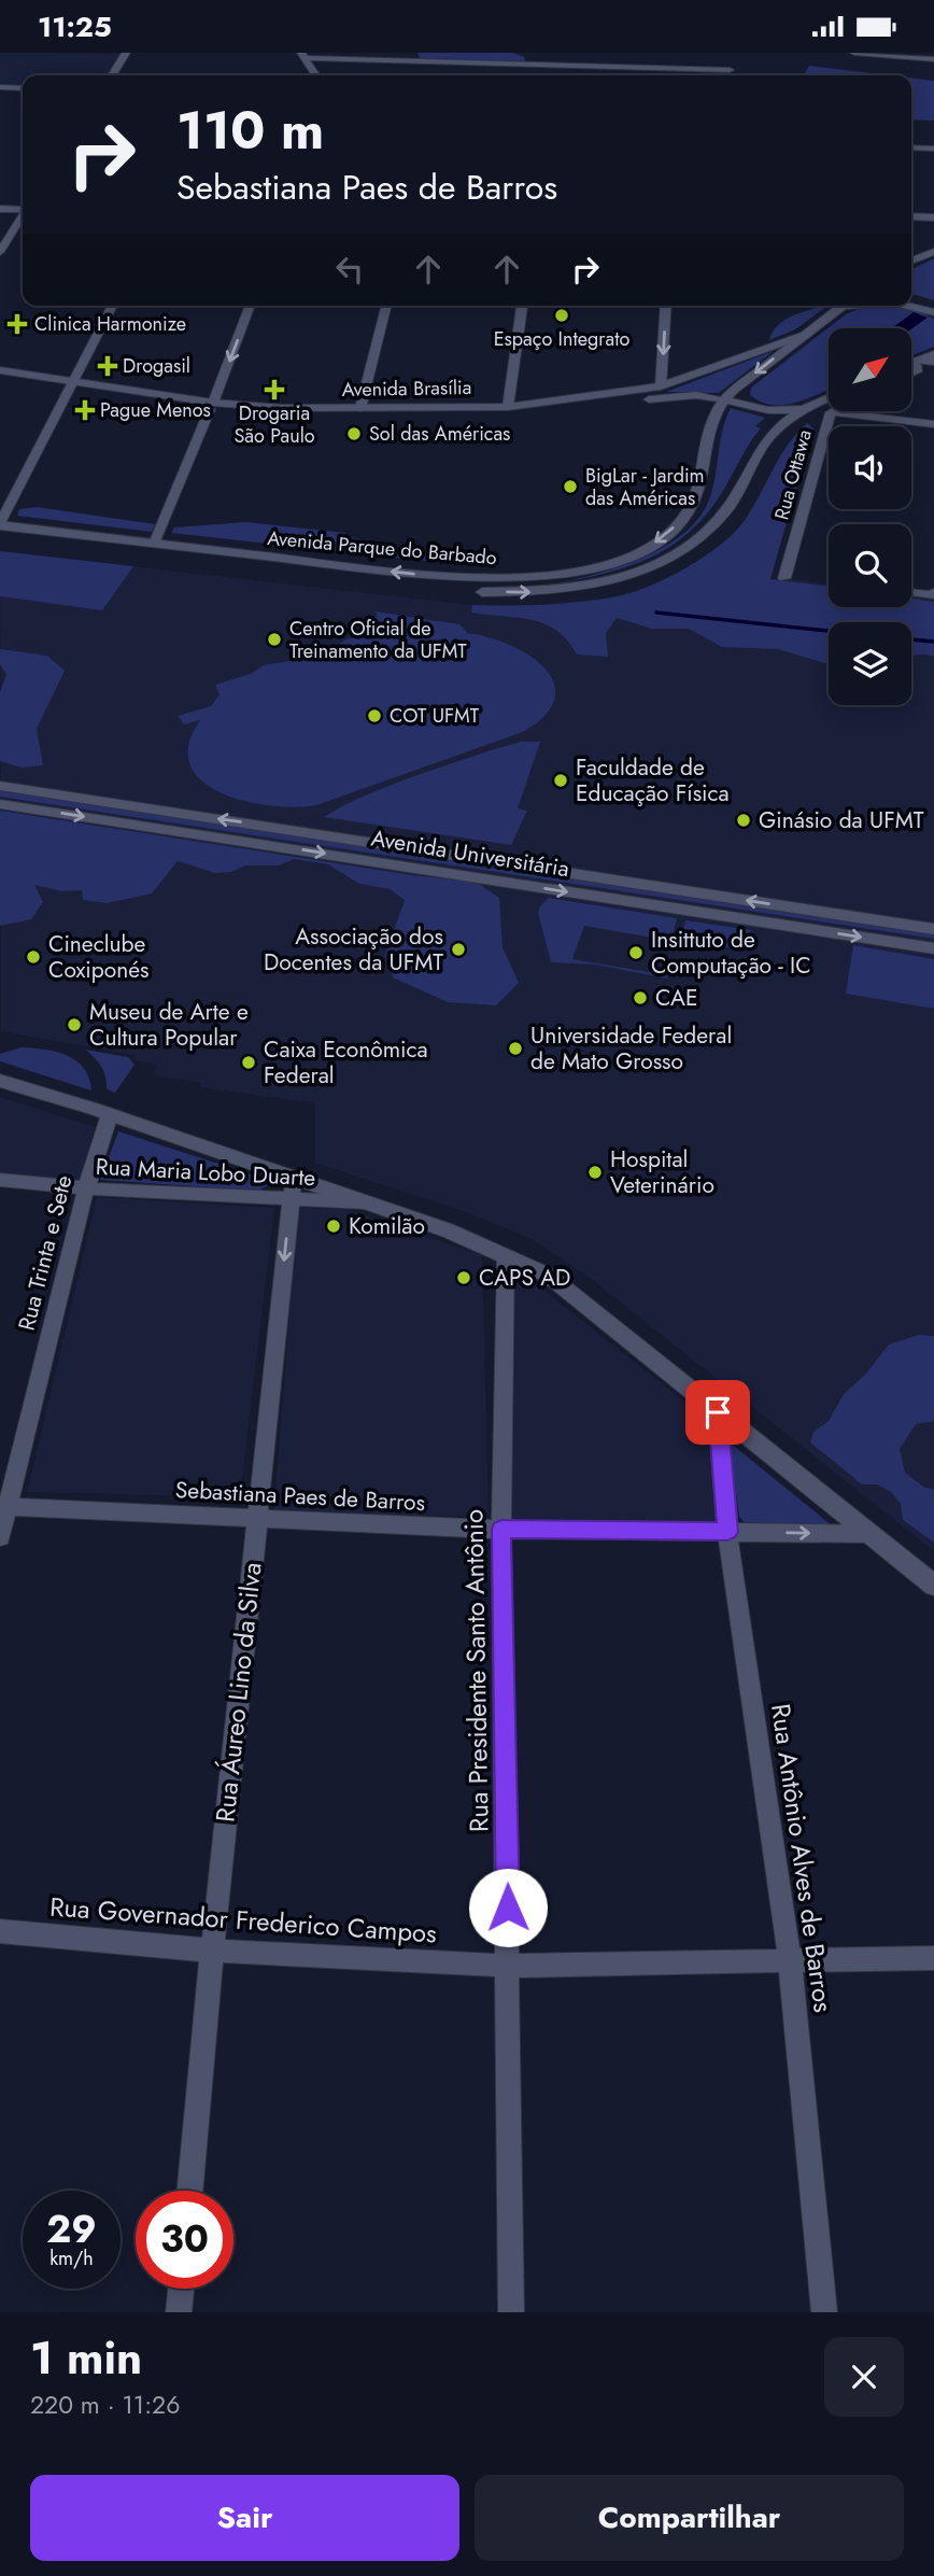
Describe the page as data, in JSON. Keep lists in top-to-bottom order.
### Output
{
  "streets": {
    "street": [
      "Avenida Brasília",
      "Rua Ottawa",
      "Avenida Parque do Barbado",
      "Avenida Universitária",
      "Rua Maria Lobo Duarte",
      "Rua Trinta e Sete",
      "Sebastiana Paes de Barros",
      "Rua Presidente Santo Antônio",
      "Rua Áureo Lino da Silva",
      "Rua Antônio Alves de Barros",
      "Rua Governador Frederico Campos"
    ]
  },
  "crossings": [
    ["Avenida Brasília", "Avenida Parque do Barbado"],
    ["Rua Maria Lobo Duarte", "Rua Trinta e Sete"],
    ["Rua Maria Lobo Duarte", "Rua Áureo Lino da Silva"],
    ["Rua Trinta e Sete", "Sebastiana Paes de Barros"],
    ["Sebastiana Paes de Barros", "Rua Presidente Santo Antônio"],
    ["Sebastiana Paes de Barros", "Rua Áureo Lino da Silva"],
    ["Sebastiana Paes de Barros", "Rua Antônio Alves de Barros"],
    ["Rua Presidente Santo Antônio", "Rua Governador Frederico Campos"],
    ["Rua Áureo Lino da Silva", "Rua Governador Frederico Campos"],
    ["Rua Antônio Alves de Barros", "Rua Governador Frederico Campos"]
  ],
  "places": {
    "other": [
      "Espaço Integrato",
      "Sol das Américas",
      "BigLar - Jardim das Américas",
      "Centro Oficial de Treinamento da UFMT",
      "COT UFMT",
      "Faculdade de Educação Física",
      "Ginásio da UFMT",
      "Associação dos Docentes da UFMT",
      "Insittuto de Computação - IC",
      "Cineclube Coxiponés",
      "CAE",
      "Museu de Arte e Cultura Popular",
      "Universidade Federal de Mato Grosso",
      "Caixa Econômica Federal",
      "Hospital Veterinário",
      "Komilão",
      "CAPS AD"
    ],
    "health": [
      "Clinica Harmonize",
      "Drogasil",
      "Drogaria São Paulo",
      "Pague Menos"
    ]
  },
  "north": "top right",
  "page": {
    "status": "11:25",
    "turn": ["110 m", "Sebastiana Paes de Barros"],
    "speed": "29 km/h",
    "limit": "30",
    "heading": ["1 min", "220 m · 11:26"],
    "buttons": ["Sair", "Compartilhar"]
  }
}
